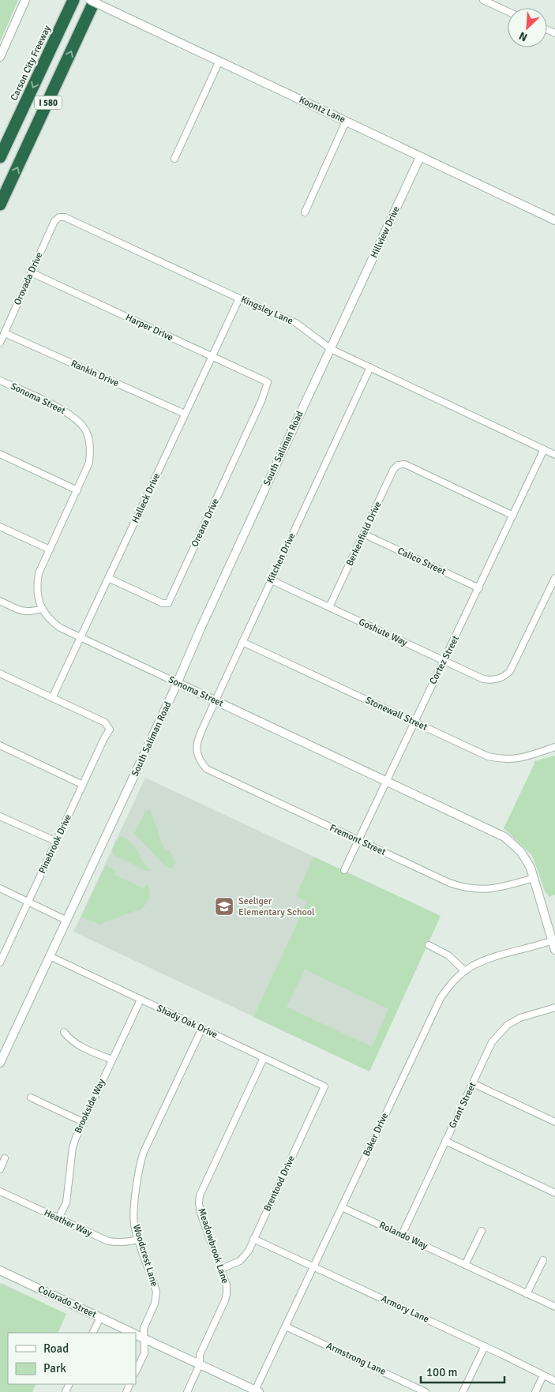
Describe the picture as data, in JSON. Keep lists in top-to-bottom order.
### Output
{
  "streets": {
    "highway": ["Carson City Freeway", "I 580"],
    "street": [
      "Koontz Lane",
      "Hillview Drive",
      "Orovada Drive",
      "Kingsley Lane",
      "Harper Drive",
      "Rankin Drive",
      "Sonoma Street",
      "South Saliman Road",
      "Halleck Drive",
      "Oreana Drive",
      "Berkenfield Drive",
      "Kitchen Drive",
      "Calico Street",
      "Goshute Way",
      "Cortez Street",
      "Stonewall Street",
      "Fremont Street",
      "Pinebrook Drive",
      "Shady Oak Drive",
      "Grant Street",
      "Brookside Way",
      "Baker Drive",
      "Brentood Drive",
      "Heather Way",
      "Rolando Way",
      "Meadowbrook Lane",
      "Woodcrest Lane",
      "Colorado Street",
      "Armory Lane",
      "Armstrong Lane"
    ]
  },
  "crossings": [
    ["Koontz Lane", "Hillview Drive"],
    ["Hillview Drive", "South Saliman Road"],
    ["Orovada Drive", "Kingsley Lane"],
    ["Orovada Drive", "Harper Drive"],
    ["Orovada Drive", "Rankin Drive"],
    ["Kingsley Lane", "South Saliman Road"],
    ["Kingsley Lane", "Halleck Drive"],
    ["Kingsley Lane", "Kitchen Drive"],
    ["Kingsley Lane", "Cortez Street"],
    ["Harper Drive", "Halleck Drive"],
    ["Harper Drive", "Oreana Drive"],
    ["Rankin Drive", "Halleck Drive"],
    ["Sonoma Street", "South Saliman Road"],
    ["Sonoma Street", "Halleck Drive"],
    ["Sonoma Street", "Kitchen Drive"],
    ["Sonoma Street", "Cortez Street"],
    ["Sonoma Street", "Fremont Street"],
    ["Sonoma Street", "Baker Drive"],
    ["South Saliman Road", "Shady Oak Drive"],
    ["Halleck Drive", "Oreana Drive"],
    ["Halleck Drive", "Pinebrook Drive"],
    ["Berkenfield Drive", "Calico Street"],
    ["Berkenfield Drive", "Goshute Way"],
    ["Berkenfield Drive", "Cortez Street"],
    ["Kitchen Drive", "Goshute Way"],
    ["Kitchen Drive", "Stonewall Street"],
    ["Kitchen Drive", "Fremont Street"],
    ["Calico Street", "Cortez Street"],
    ["Goshute Way", "Cortez Street"],
    ["Cortez Street", "Stonewall Street"],
    ["Cortez Street", "Fremont Street"],
    ["Shady Oak Drive", "Brookside Way"],
    ["Shady Oak Drive", "Brentood Drive"],
    ["Shady Oak Drive", "Meadowbrook Lane"],
    ["Shady Oak Drive", "Woodcrest Lane"],
    ["Grant Street", "Rolando Way"],
    ["Brookside Way", "Heather Way"],
    ["Baker Drive", "Rolando Way"],
    ["Baker Drive", "Colorado Street"],
    ["Baker Drive", "Armory Lane"],
    ["Baker Drive", "Armstrong Lane"],
    ["Brentood Drive", "Meadowbrook Lane"],
    ["Brentood Drive", "Armory Lane"],
    ["Heather Way", "Woodcrest Lane"],
    ["Meadowbrook Lane", "Colorado Street"],
    ["Woodcrest Lane", "Colorado Street"]
  ],
  "places": {
    "school or university": ["Seeliger Elementary School"]
  },
  "legend": ["Road", "Park"],
  "scale_bar": "100 m",
  "north": "bottom left"
}
